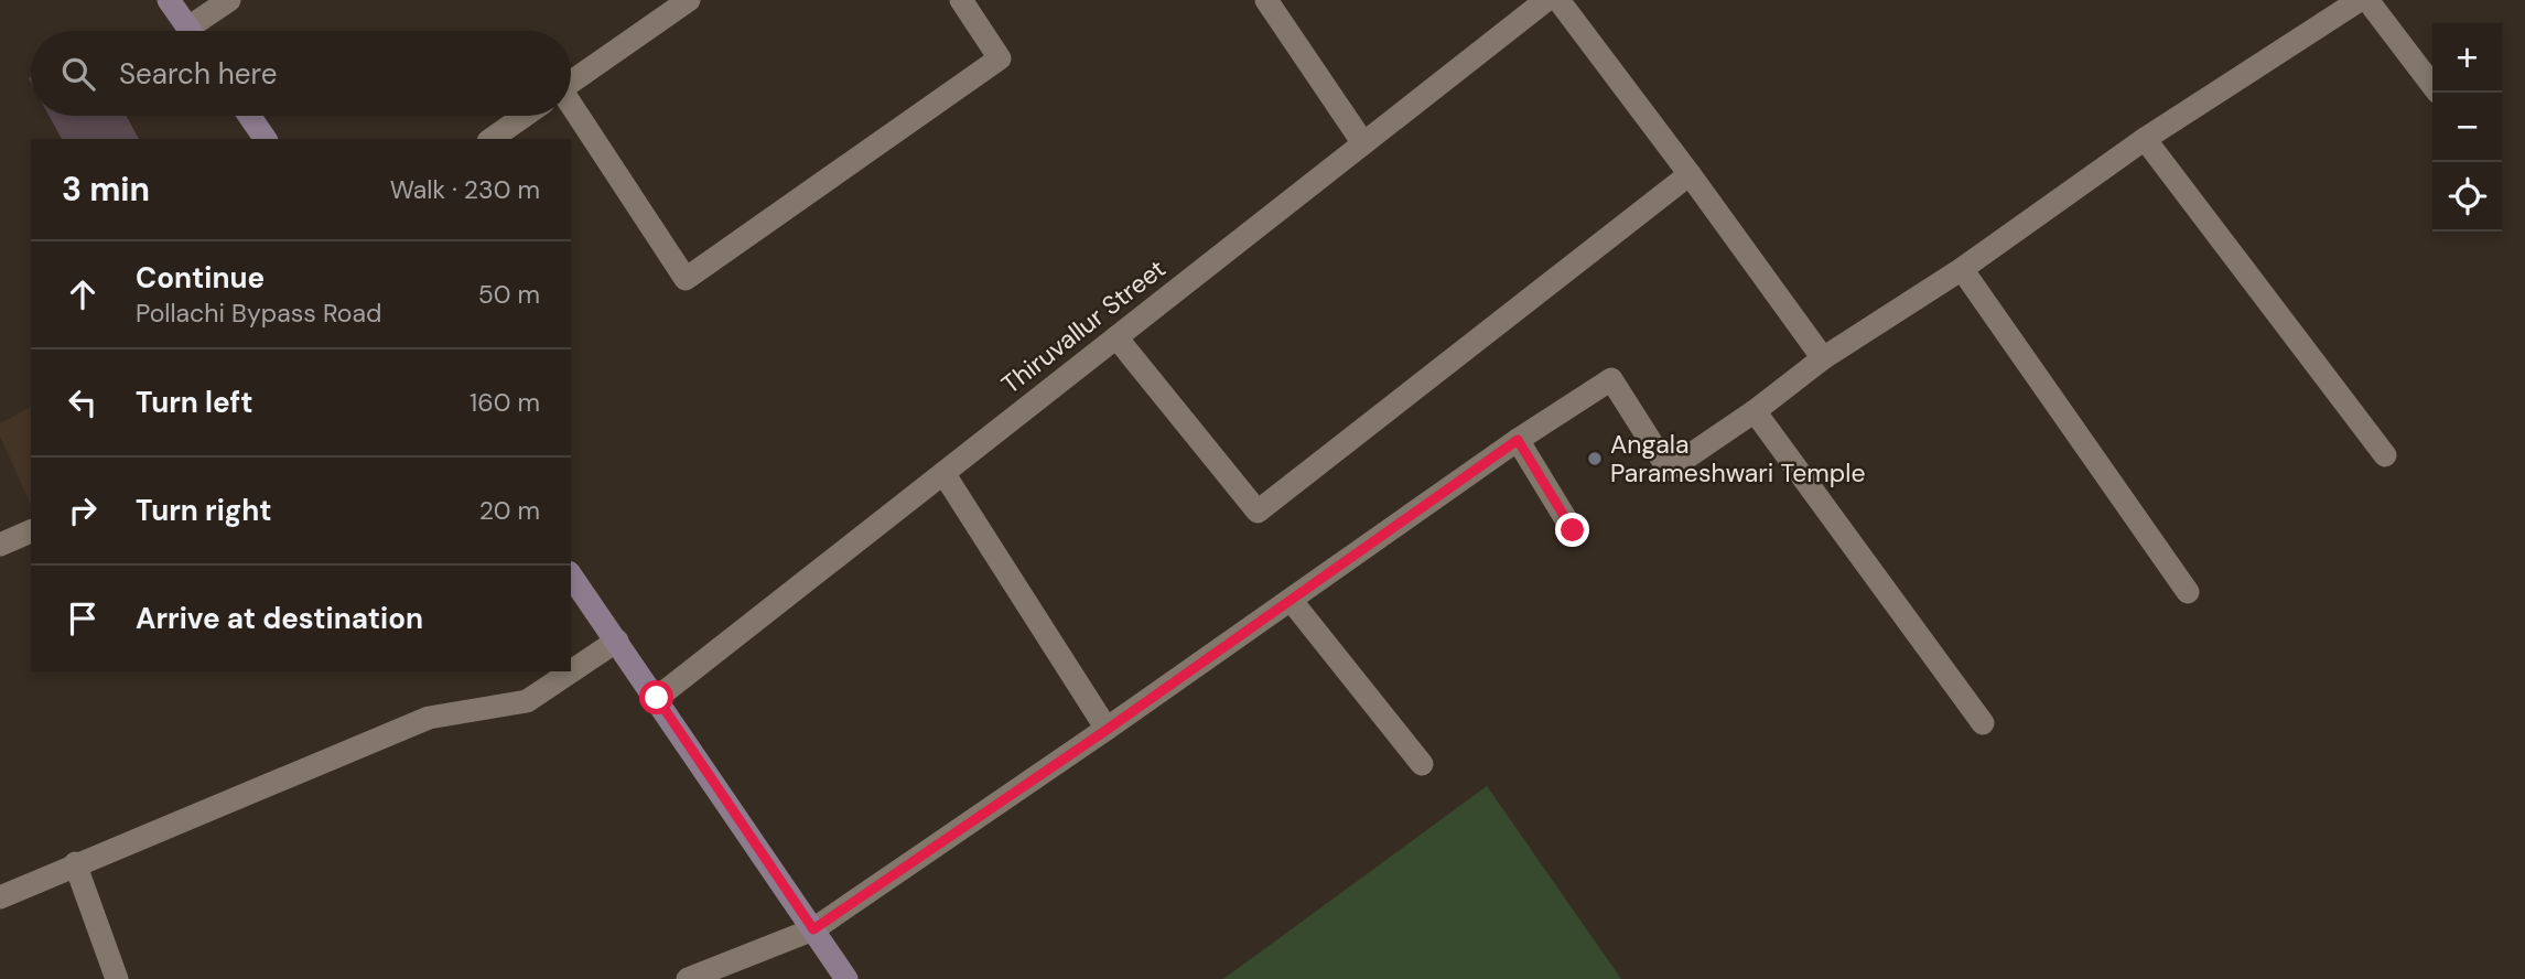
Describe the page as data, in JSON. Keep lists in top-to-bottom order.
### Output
{
  "streets": {
    "street": ["Thiruvallur Street"]
  },
  "places": ["Angala Parameshwari Temple"],
  "page": {
    "map_buttons": ["+", "−"],
    "search": "Search here",
    "heading": ["3 min", "Walk · 230 m"],
    "list": [
      ["Continue", "Pollachi Bypass Road", "50 m"],
      ["Turn left", "160 m"],
      ["Turn right", "20 m"],
      "Arrive at destination"
    ]
  }
}
